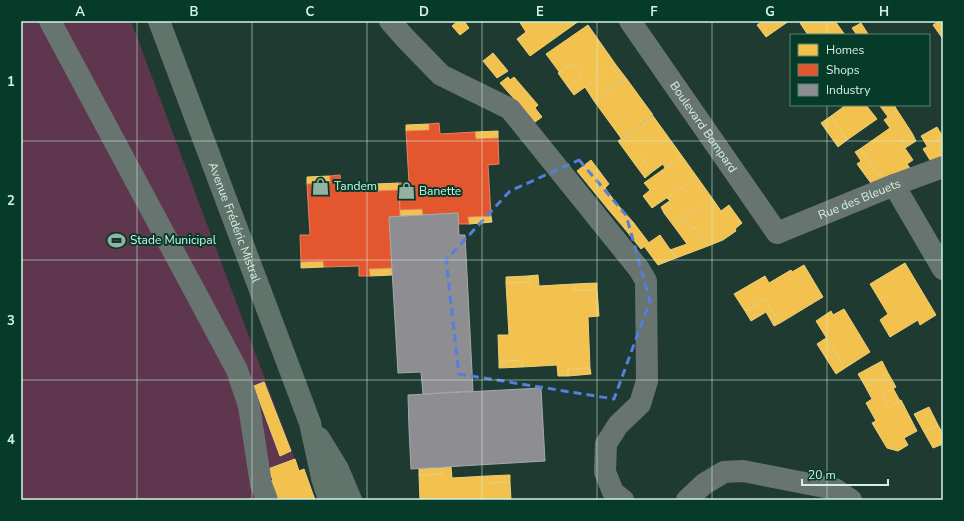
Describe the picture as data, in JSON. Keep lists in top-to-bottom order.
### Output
{
  "streets": {
    "main road": ["Avenue Frédéric Mistral"],
    "street": ["Boulevard Bompard", "Rue des Bleuets"]
  },
  "crossings": [
    ["Boulevard Bompard", "Rue des Bleuets"]
  ],
  "places": {
    "shop": ["Tandem", "Banette"],
    "sports": ["Stade Municipal"]
  },
  "legend": ["Homes", "Shops", "Industry"],
  "scale_bar": "20 m",
  "grid": {
    "columns": [
      "A",
      "B",
      "C",
      "D",
      "E",
      "F",
      "G",
      "H"
    ],
    "rows": [
      "1",
      "2",
      "3",
      "4"
    ]
  }
}
